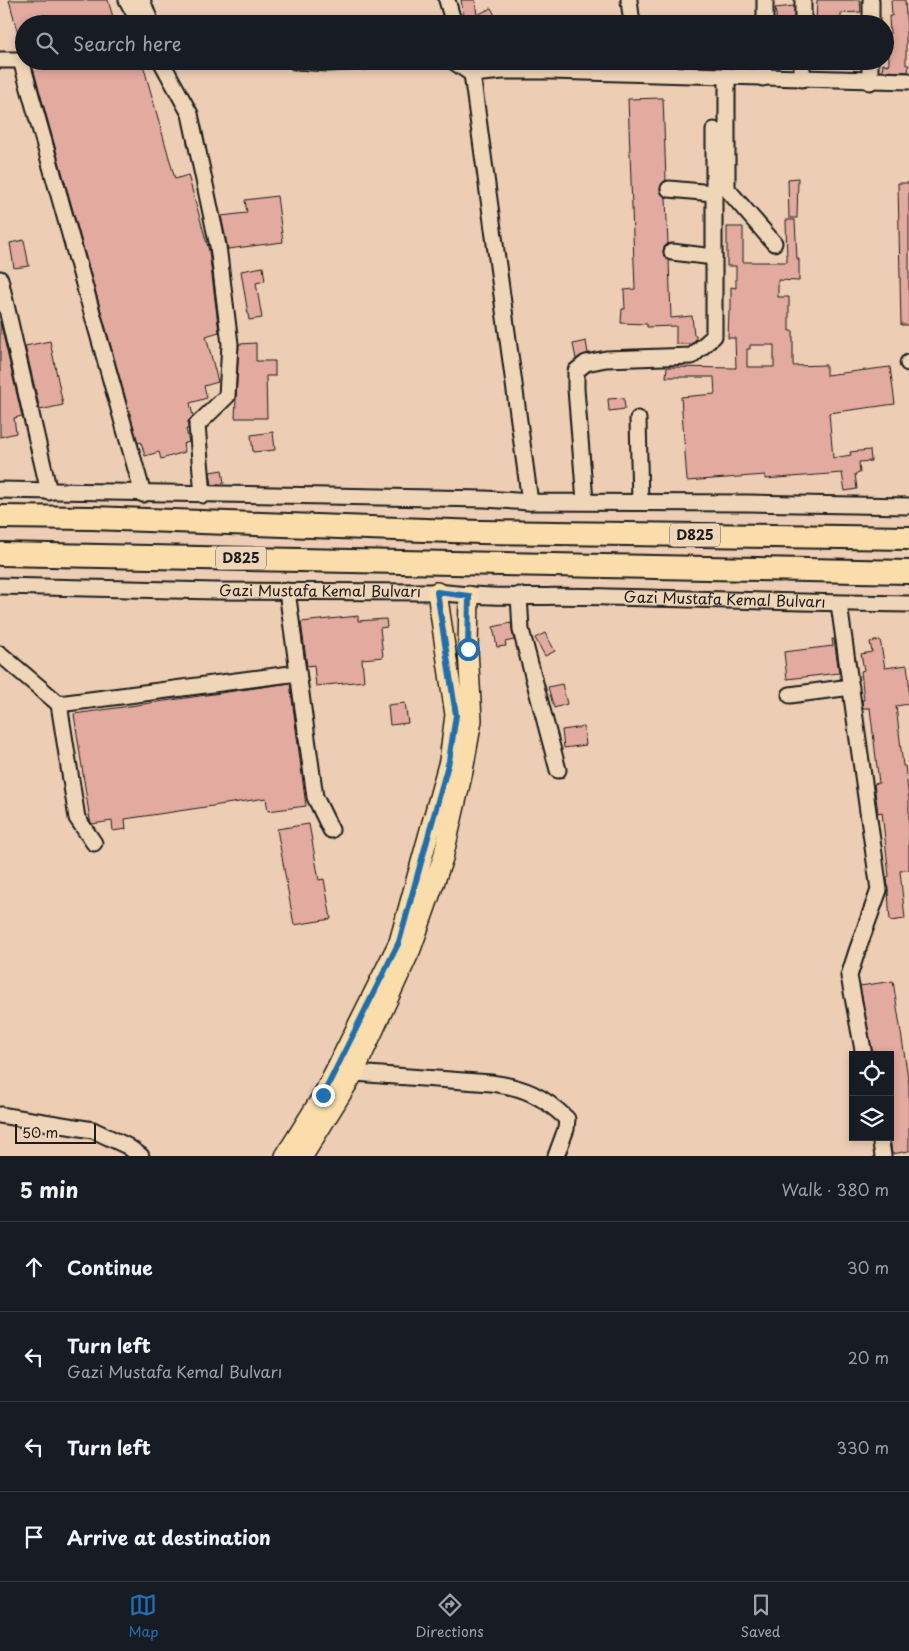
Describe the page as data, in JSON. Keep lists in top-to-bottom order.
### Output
{
  "streets": {
    "highway": ["D825", "Gazi Mustafa Kemal Bulvarı"]
  },
  "scale_bar": "50 m",
  "page": {
    "search": "Search here",
    "scale": "50 m",
    "heading": ["5 min", "Walk · 380 m"],
    "list": [
      ["Continue", "30 m"],
      ["Turn left", "Gazi Mustafa Kemal Bulvarı", "20 m"],
      ["Turn left", "330 m"],
      "Arrive at destination"
    ],
    "nav": ["Map", "Directions", "Saved"]
  }
}
